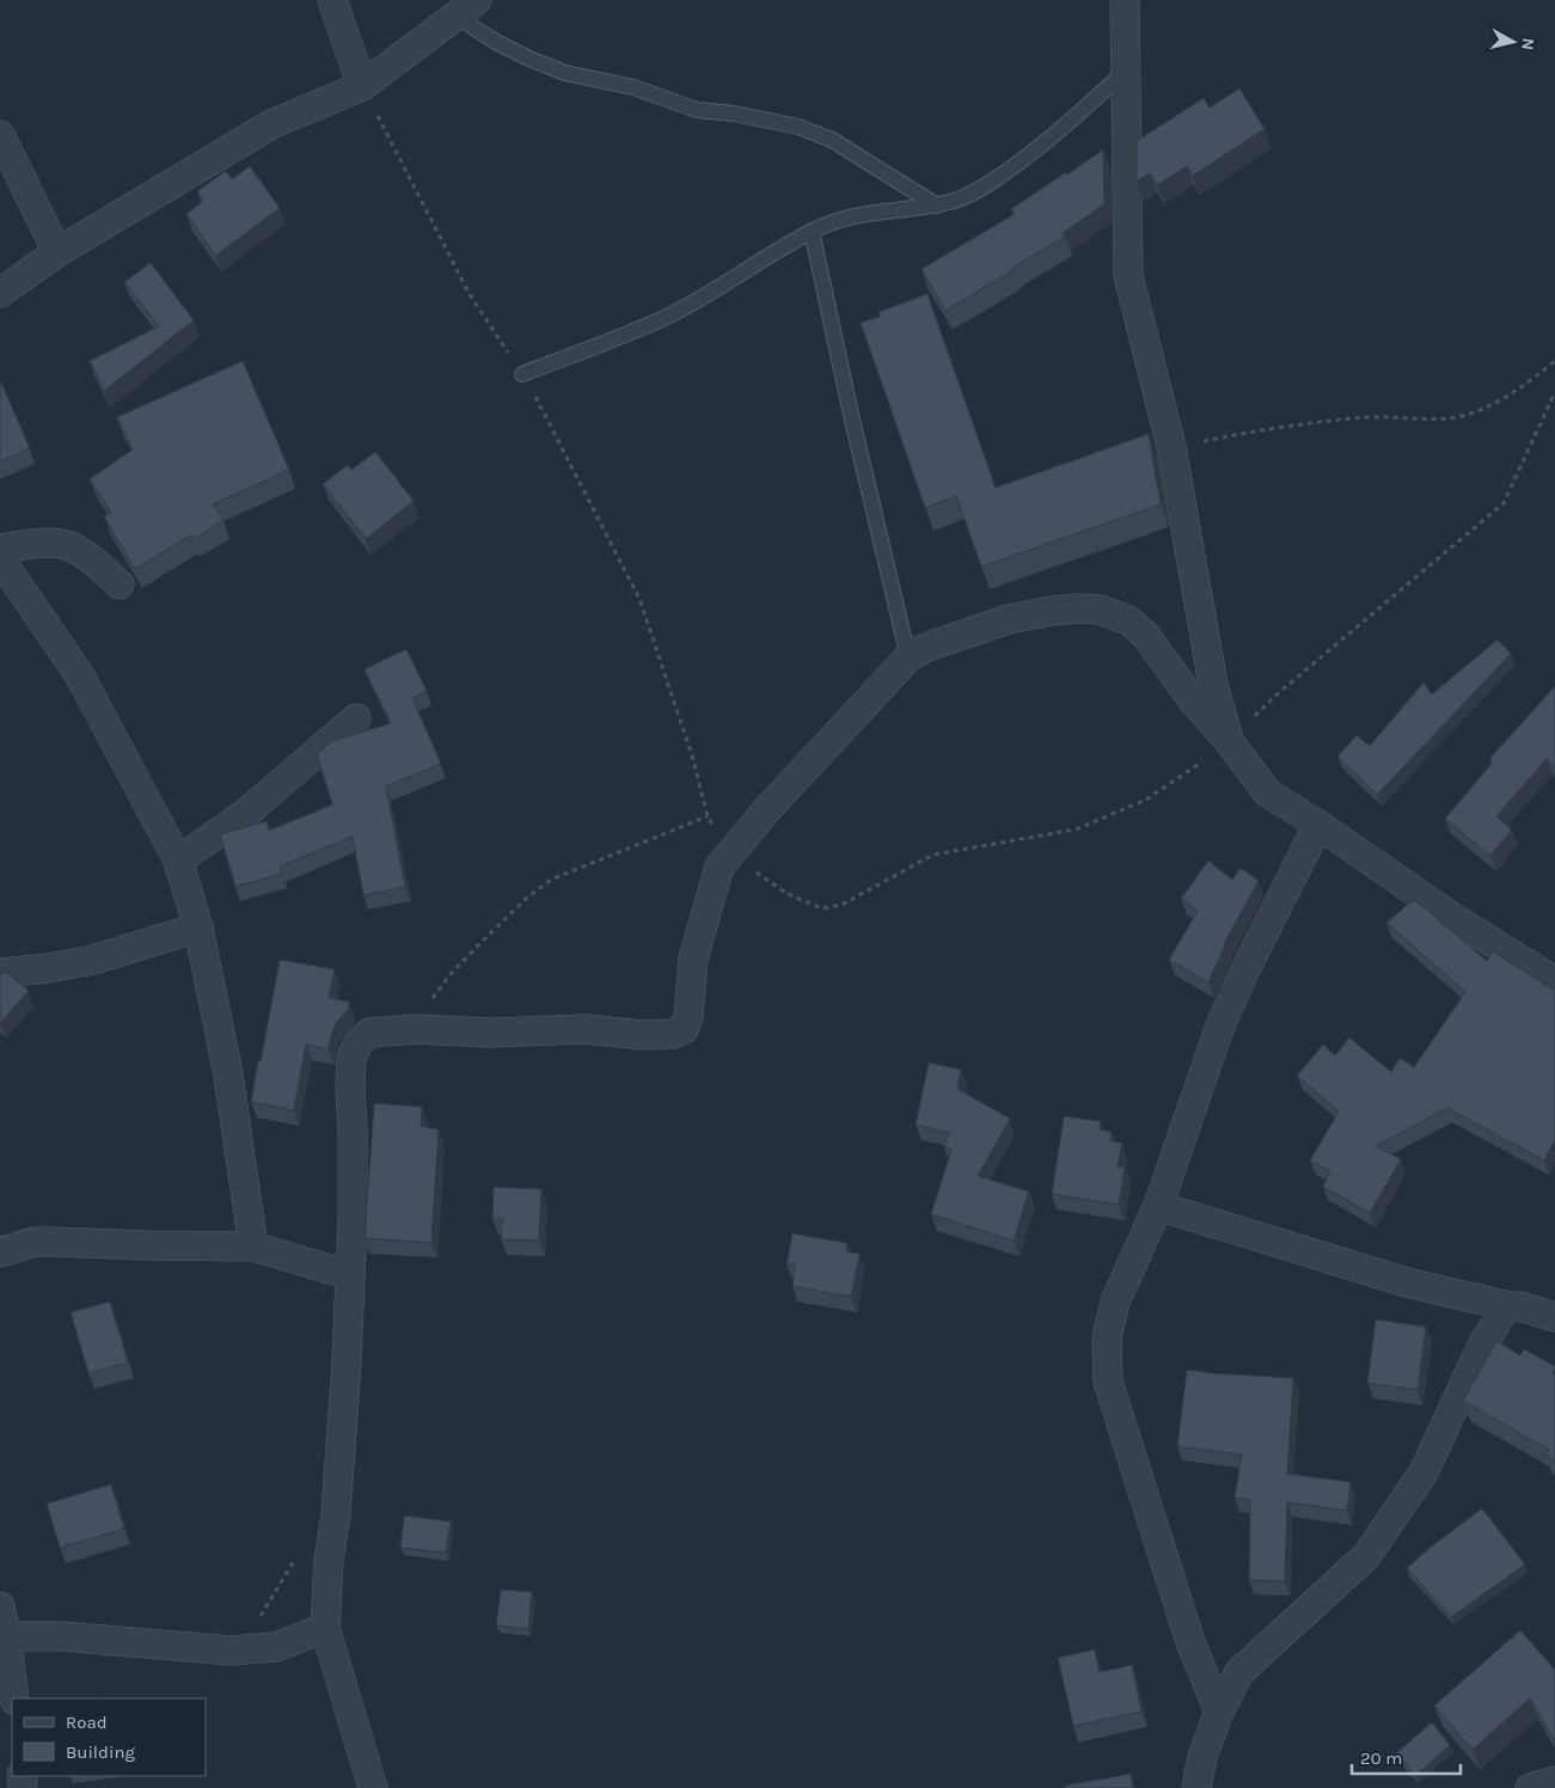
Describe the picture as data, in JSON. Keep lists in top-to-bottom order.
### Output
{
  "legend": ["Road", "Building"],
  "scale_bar": "20 m",
  "north": "right"
}
